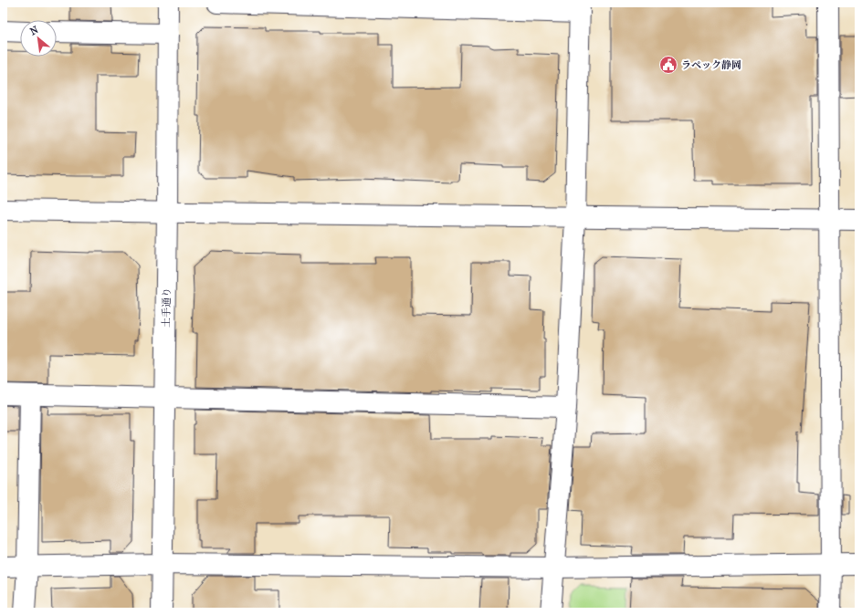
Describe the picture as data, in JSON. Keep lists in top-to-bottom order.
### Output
{
  "streets": {
    "street": ["土手通り"]
  },
  "places": {
    "public building": ["ラペック静岡"]
  },
  "north": "top left"
}
